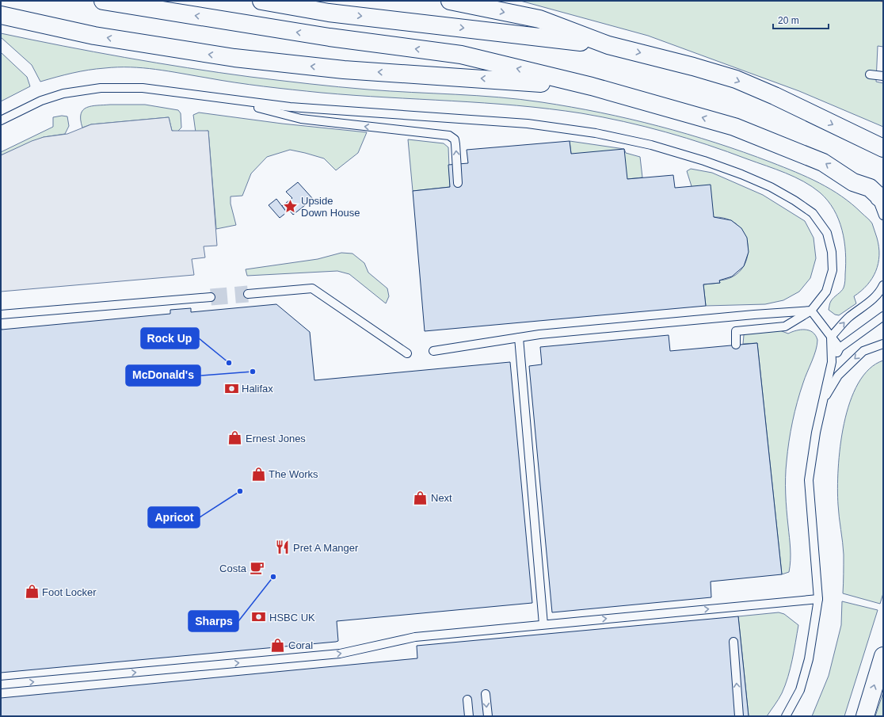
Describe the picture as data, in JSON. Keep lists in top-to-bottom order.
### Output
{
  "places": {
    "place": ["Upside Down House"],
    "other": [
      "Rock Up",
      "McDonald's",
      "Apricot",
      "Sharps"
    ],
    "bank": ["Halifax", "HSBC UK"],
    "shop": [
      "Ernest Jones",
      "The Works",
      "Next",
      "Foot Locker",
      "Coral"
    ],
    "restaurant": ["Pret A Manger"],
    "cafe": ["Costa"]
  },
  "scale_bar": "20 m"
}
